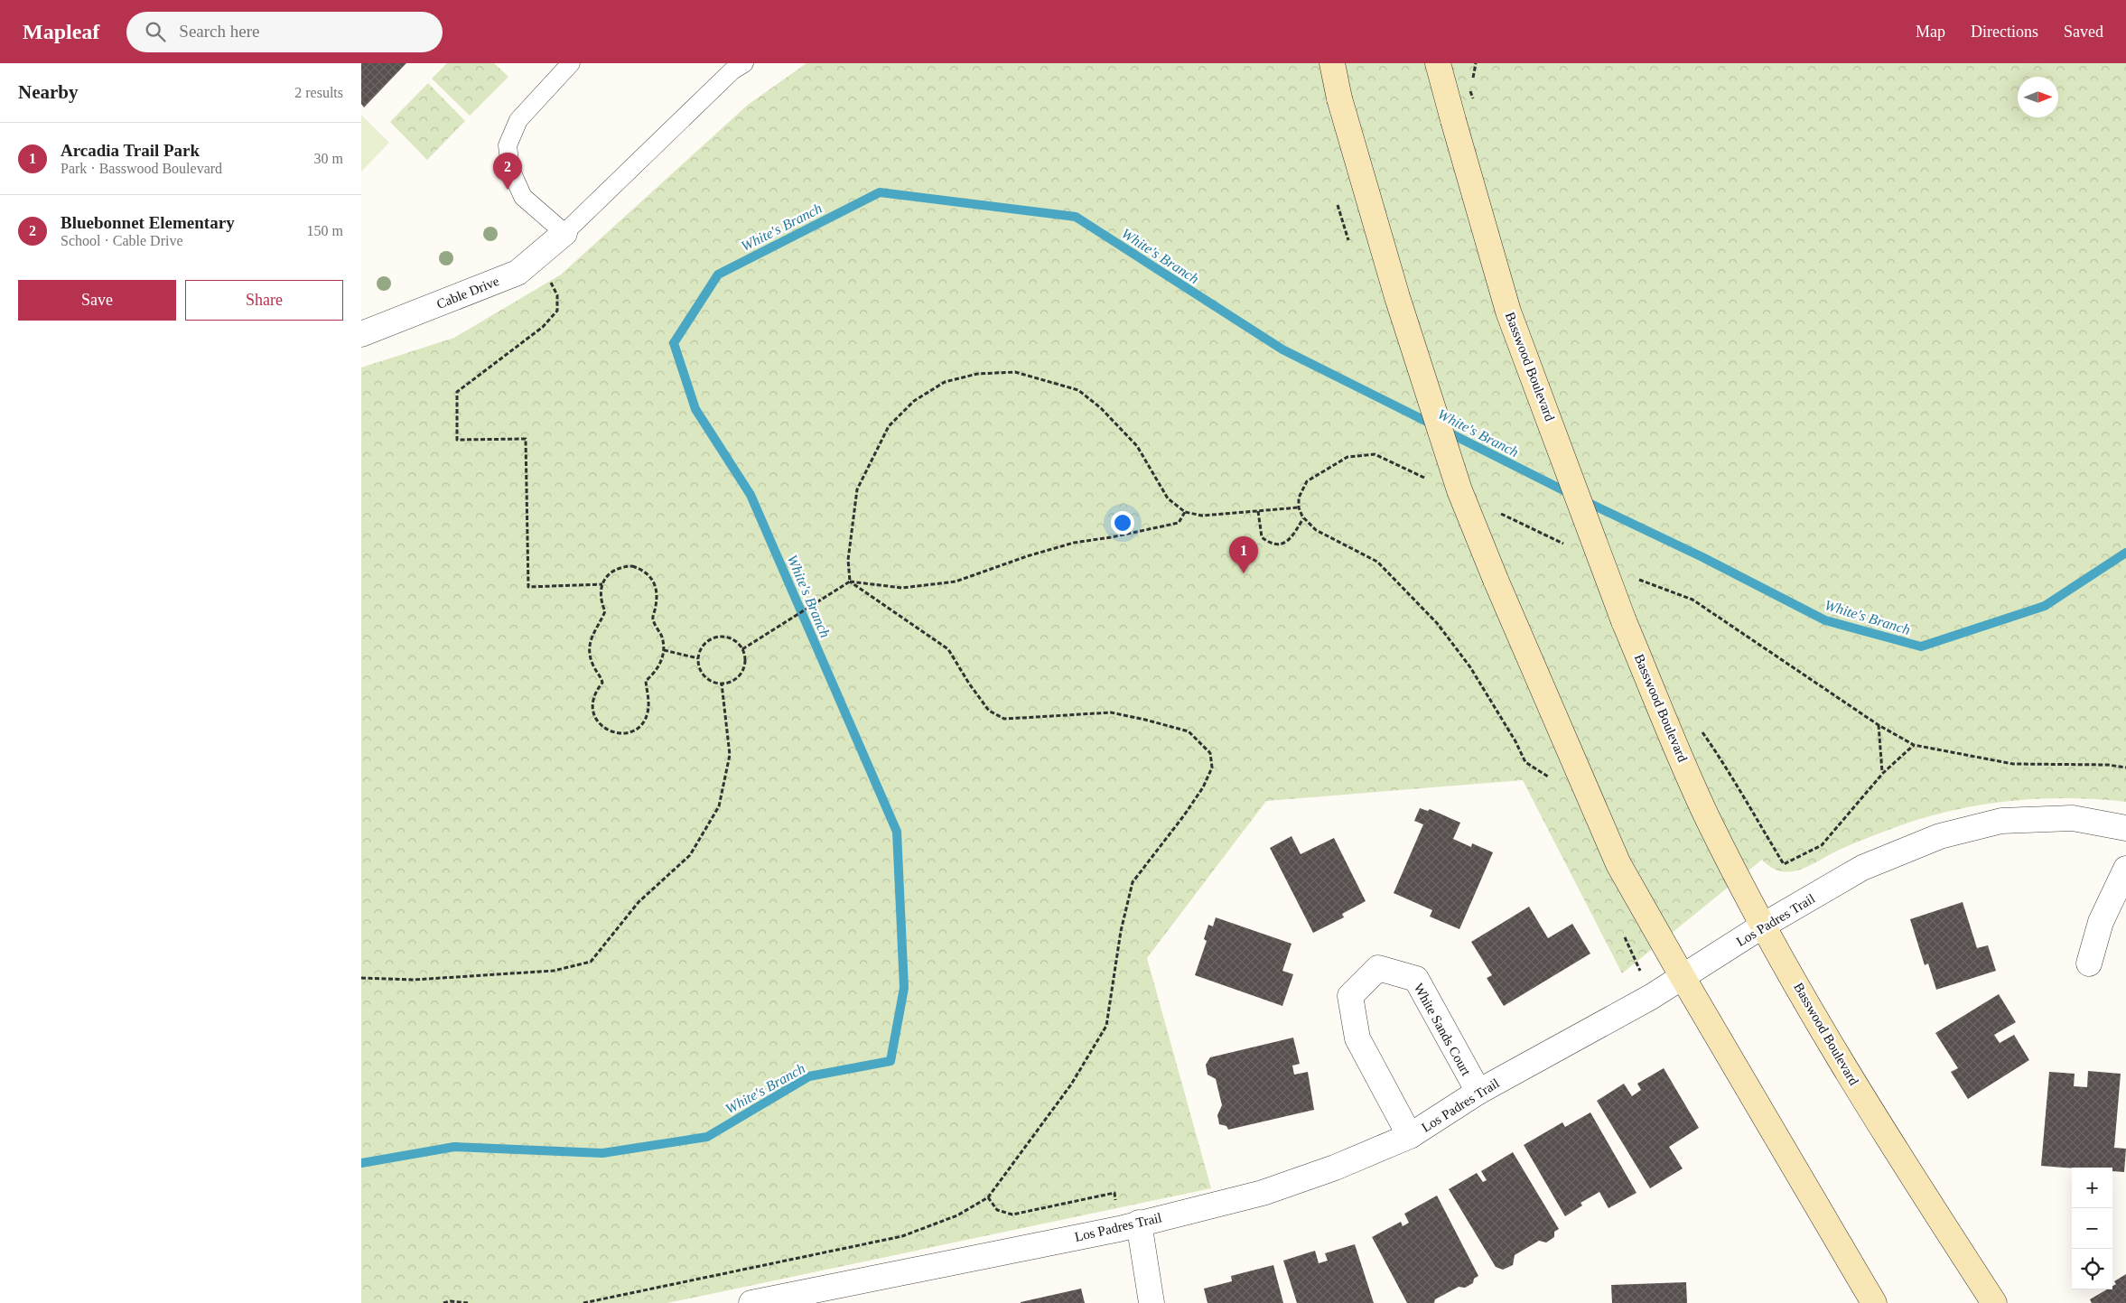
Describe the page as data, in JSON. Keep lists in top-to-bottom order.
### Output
{
  "streets": {
    "main road": ["Basswood Boulevard"],
    "street": ["Cable Drive", "Los Padres Trail", "White Sands Court"]
  },
  "crossings": [
    ["Basswood Boulevard", "Los Padres Trail"],
    ["Los Padres Trail", "White Sands Court"]
  ],
  "water": ["White's Branch"],
  "north": "right",
  "page": {
    "header": "Mapleaf",
    "search": "Search here",
    "nav": ["Map", "Directions", "Saved"],
    "heading": ["Nearby", "2 results"],
    "list": [
      {
        "mark": "1",
        "name": "Arcadia Trail Park",
        "note": "Park · Basswood Boulevard",
        "value": "30 m"
      },
      {
        "mark": "2",
        "name": "Bluebonnet Elementary",
        "note": "School · Cable Drive",
        "value": "150 m"
      }
    ],
    "pins": ["2", "1"],
    "buttons": ["Save", "Share"],
    "map_buttons": ["+", "−"]
  }
}
